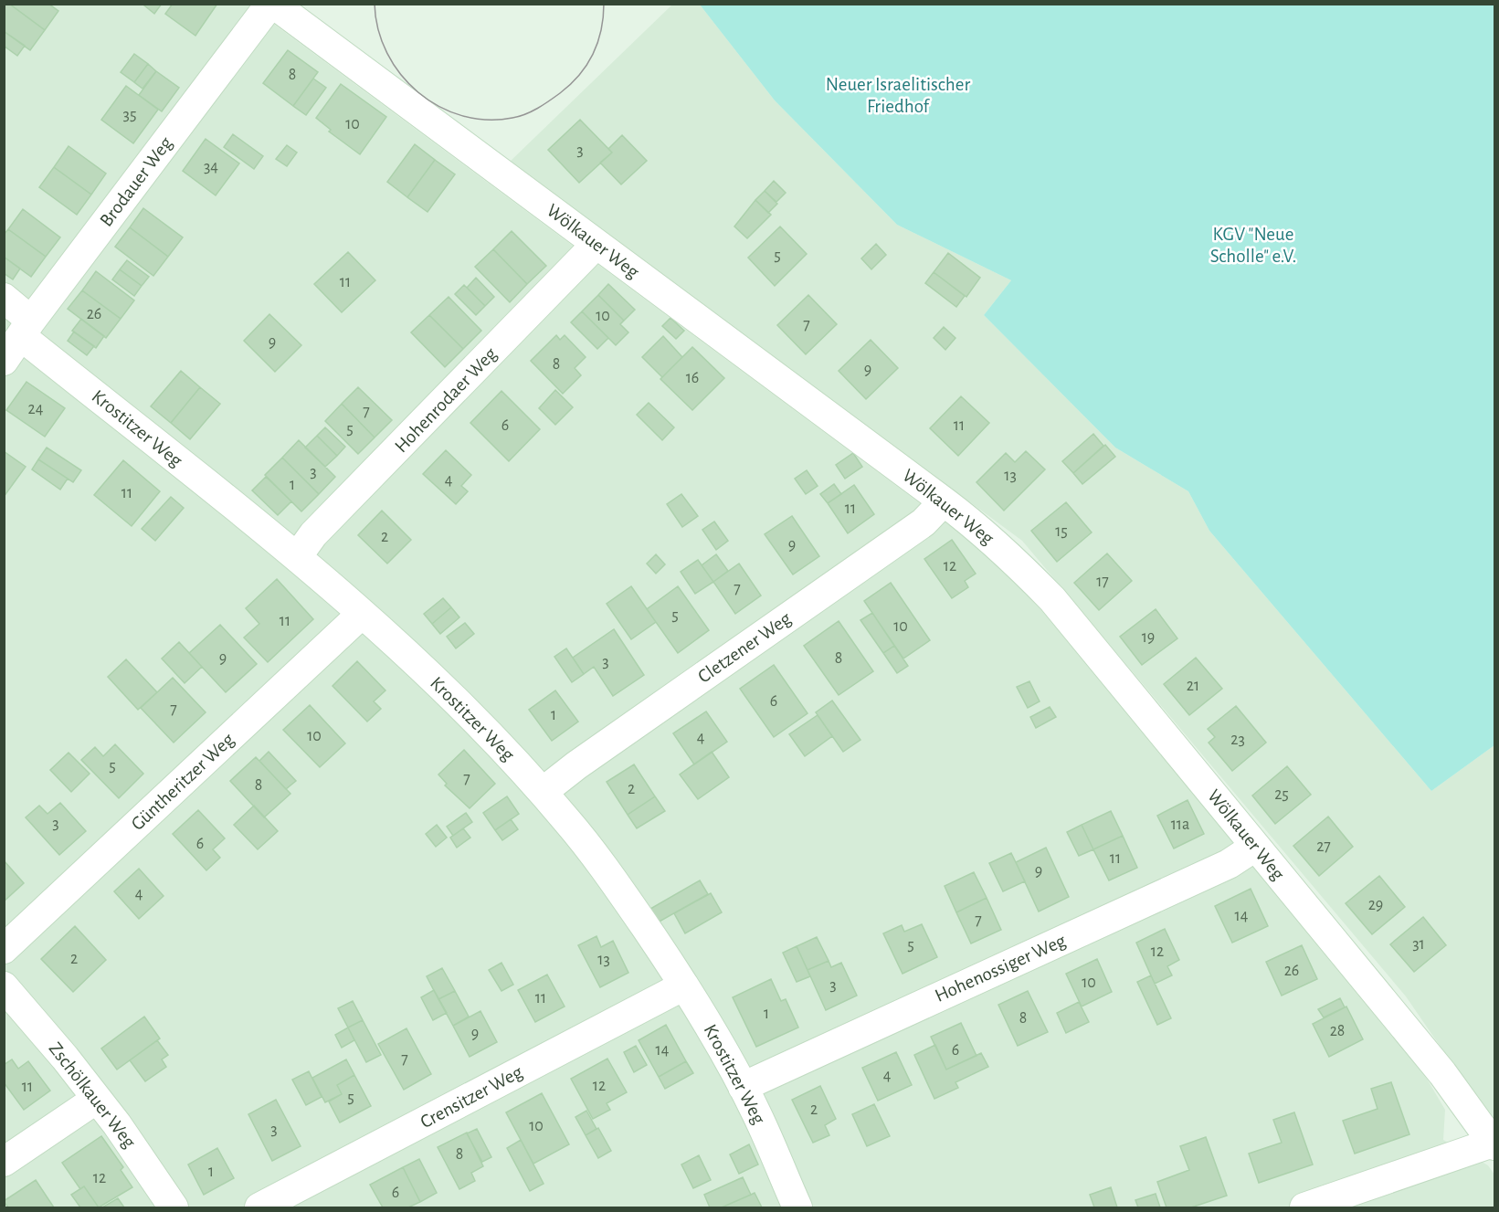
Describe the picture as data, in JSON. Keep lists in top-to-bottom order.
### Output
{
  "streets": {
    "street": [
      "Brodauer Weg",
      "Wölkauer Weg",
      "Hohenrodaer Weg",
      "Krostitzer Weg",
      "Cletzener Weg",
      "Güntheritzer Weg",
      "Hohenossiger Weg",
      "Zschölkauer Weg",
      "Crensitzer Weg"
    ]
  },
  "crossings": [
    ["Brodauer Weg", "Wölkauer Weg"],
    ["Brodauer Weg", "Krostitzer Weg"],
    ["Wölkauer Weg", "Hohenrodaer Weg"],
    ["Wölkauer Weg", "Cletzener Weg"],
    ["Wölkauer Weg", "Hohenossiger Weg"],
    ["Hohenrodaer Weg", "Krostitzer Weg"],
    ["Krostitzer Weg", "Cletzener Weg"],
    ["Krostitzer Weg", "Güntheritzer Weg"],
    ["Krostitzer Weg", "Hohenossiger Weg"],
    ["Krostitzer Weg", "Crensitzer Weg"]
  ],
  "parks": ["Neuer Israelitischer Friedhof", "KGV \"Neue Scholle\" e.V."],
  "house_numbers": [
    "8",
    "35",
    "10",
    "3",
    "34",
    "5",
    "11",
    "26",
    "10",
    "7",
    "9",
    "8",
    "9",
    "16",
    "24",
    "7",
    "6",
    "11",
    "5",
    "3",
    "13",
    "4",
    "1",
    "11",
    "11",
    "15",
    "2",
    "9",
    "12",
    "17",
    "7",
    "5",
    "11",
    "10",
    "19",
    "9",
    "8",
    "3",
    "21",
    "6",
    "7",
    "1",
    "10",
    "4",
    "23",
    "5",
    "7",
    "8",
    "2",
    "25",
    "3",
    "11a",
    "6",
    "27",
    "11",
    "9",
    "4",
    "29",
    "14",
    "7",
    "31",
    "5",
    "12",
    "2",
    "13",
    "26",
    "10",
    "3",
    "11",
    "1",
    "8",
    "28",
    "9",
    "14",
    "6",
    "7",
    "4",
    "12",
    "11",
    "5",
    "2",
    "10",
    "3",
    "8",
    "1",
    "12",
    "6"
  ]
}
